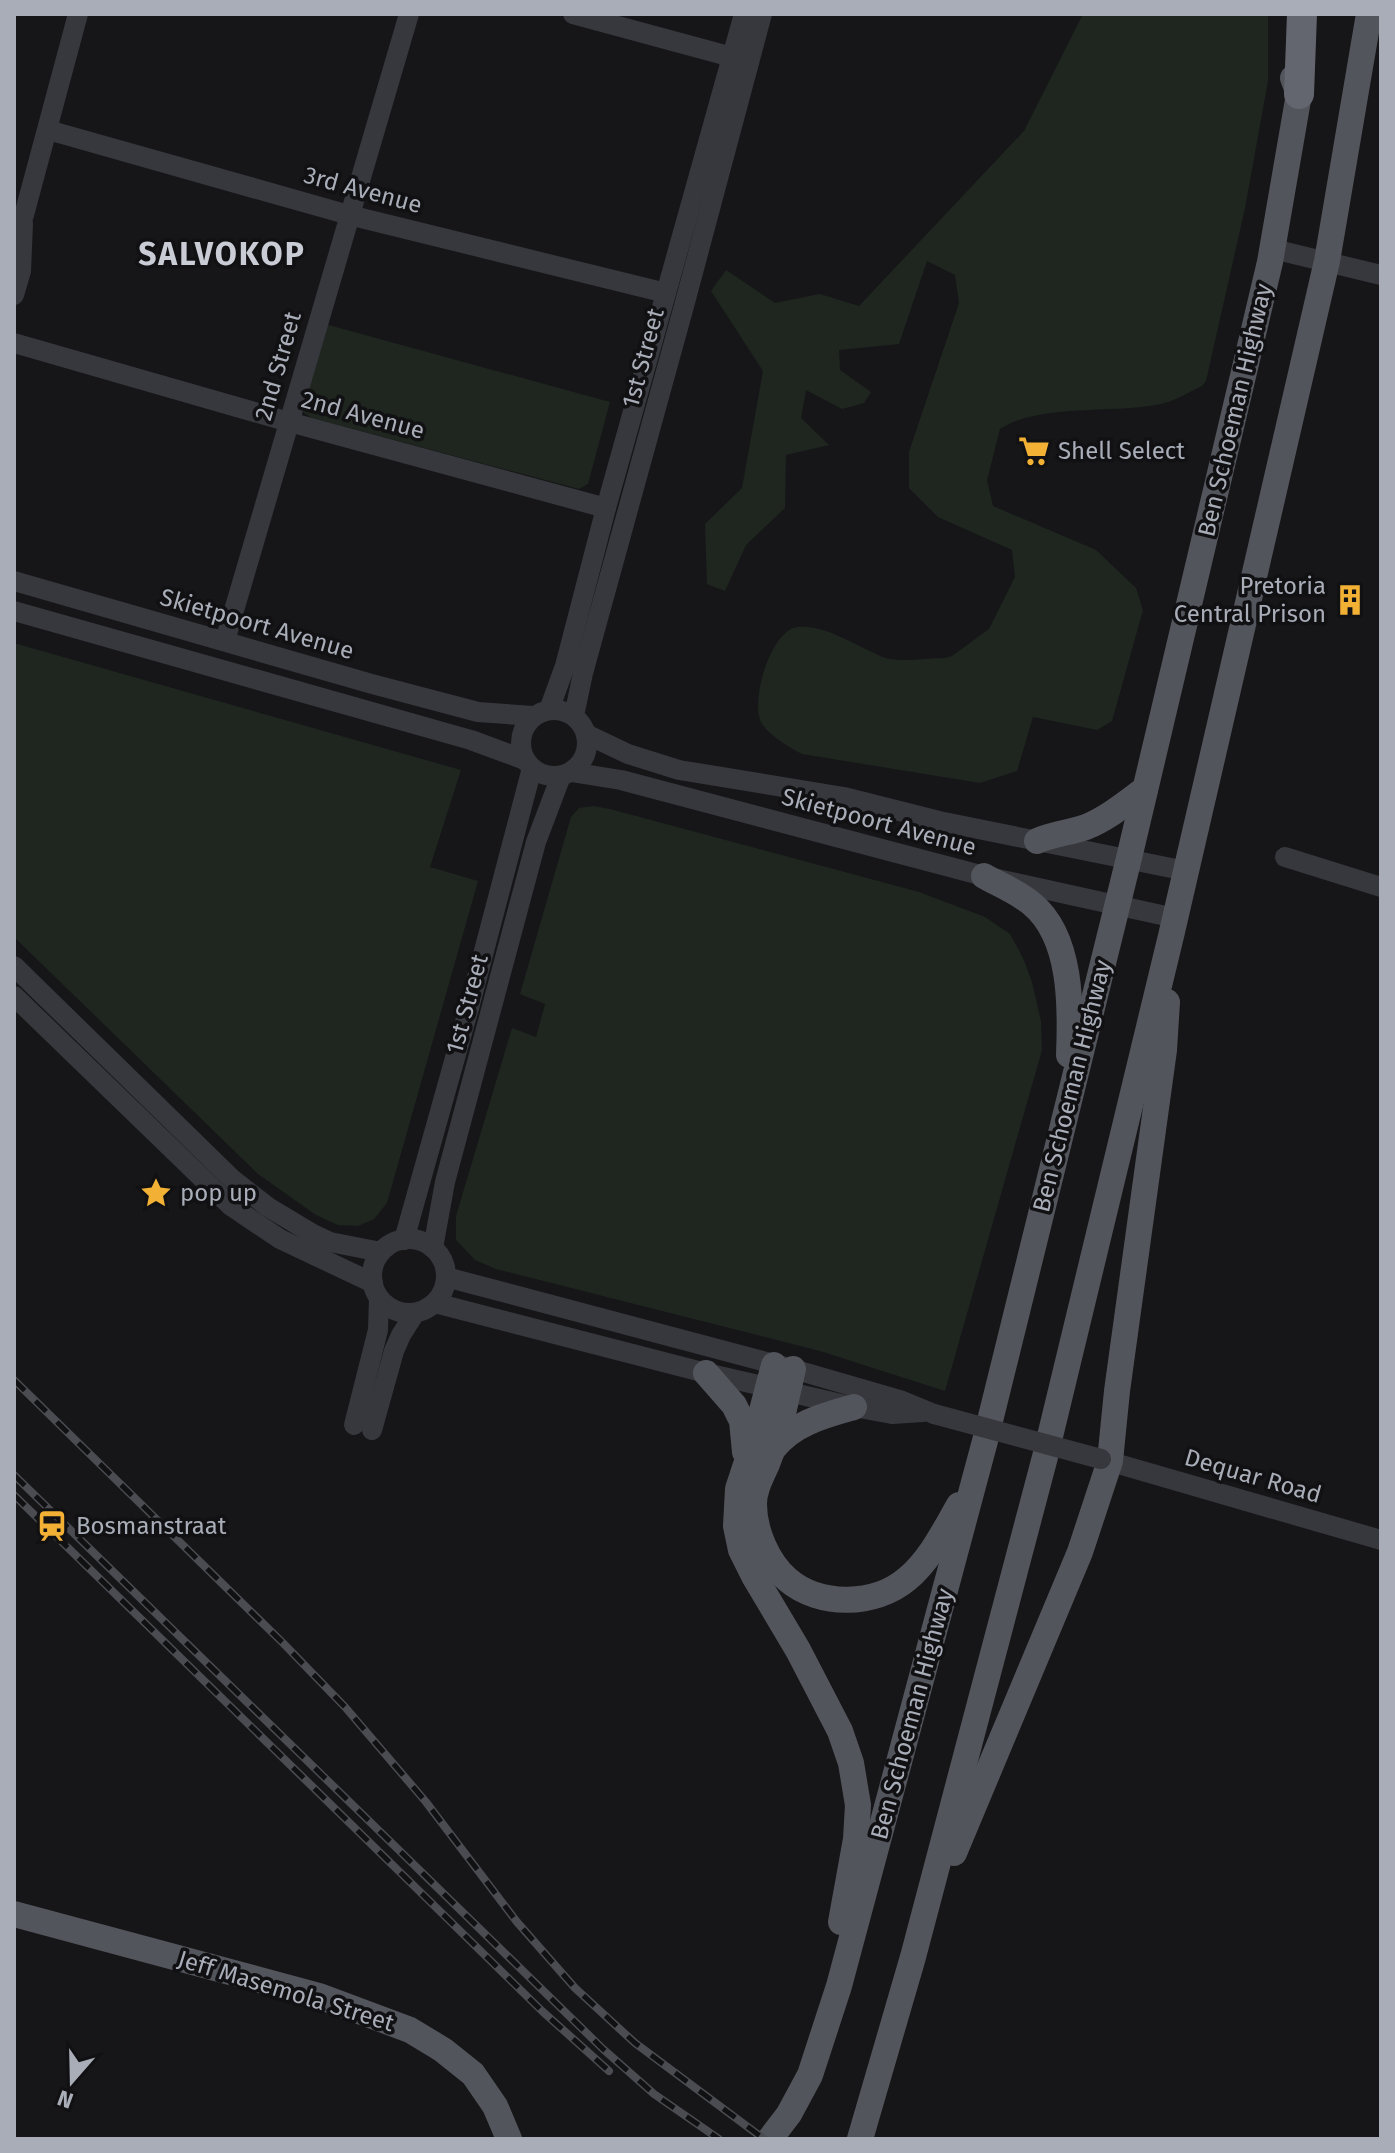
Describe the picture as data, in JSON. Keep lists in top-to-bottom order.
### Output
{
  "streets": {
    "highway": ["Ben Schoeman Highway"],
    "main road": ["Jeff Masemola Street"],
    "street": [
      "3rd Avenue",
      "1st Street",
      "2nd Street",
      "2nd Avenue",
      "Skietpoort Avenue",
      "Dequar Road"
    ]
  },
  "crossings": [
    ["3rd Avenue", "1st Street"],
    ["3rd Avenue", "2nd Street"],
    ["1st Street", "2nd Avenue"],
    ["1st Street", "Skietpoort Avenue"],
    ["2nd Street", "2nd Avenue"],
    ["2nd Street", "Skietpoort Avenue"],
    ["Ben Schoeman Highway", "Skietpoort Avenue"]
  ],
  "districts": ["SALVOKOP"],
  "places": {
    "supermarket": ["Shell Select"],
    "building": ["Pretoria Central Prison"],
    "place": ["pop up"],
    "station": ["Bosmanstraat"]
  },
  "north": "bottom"
}
